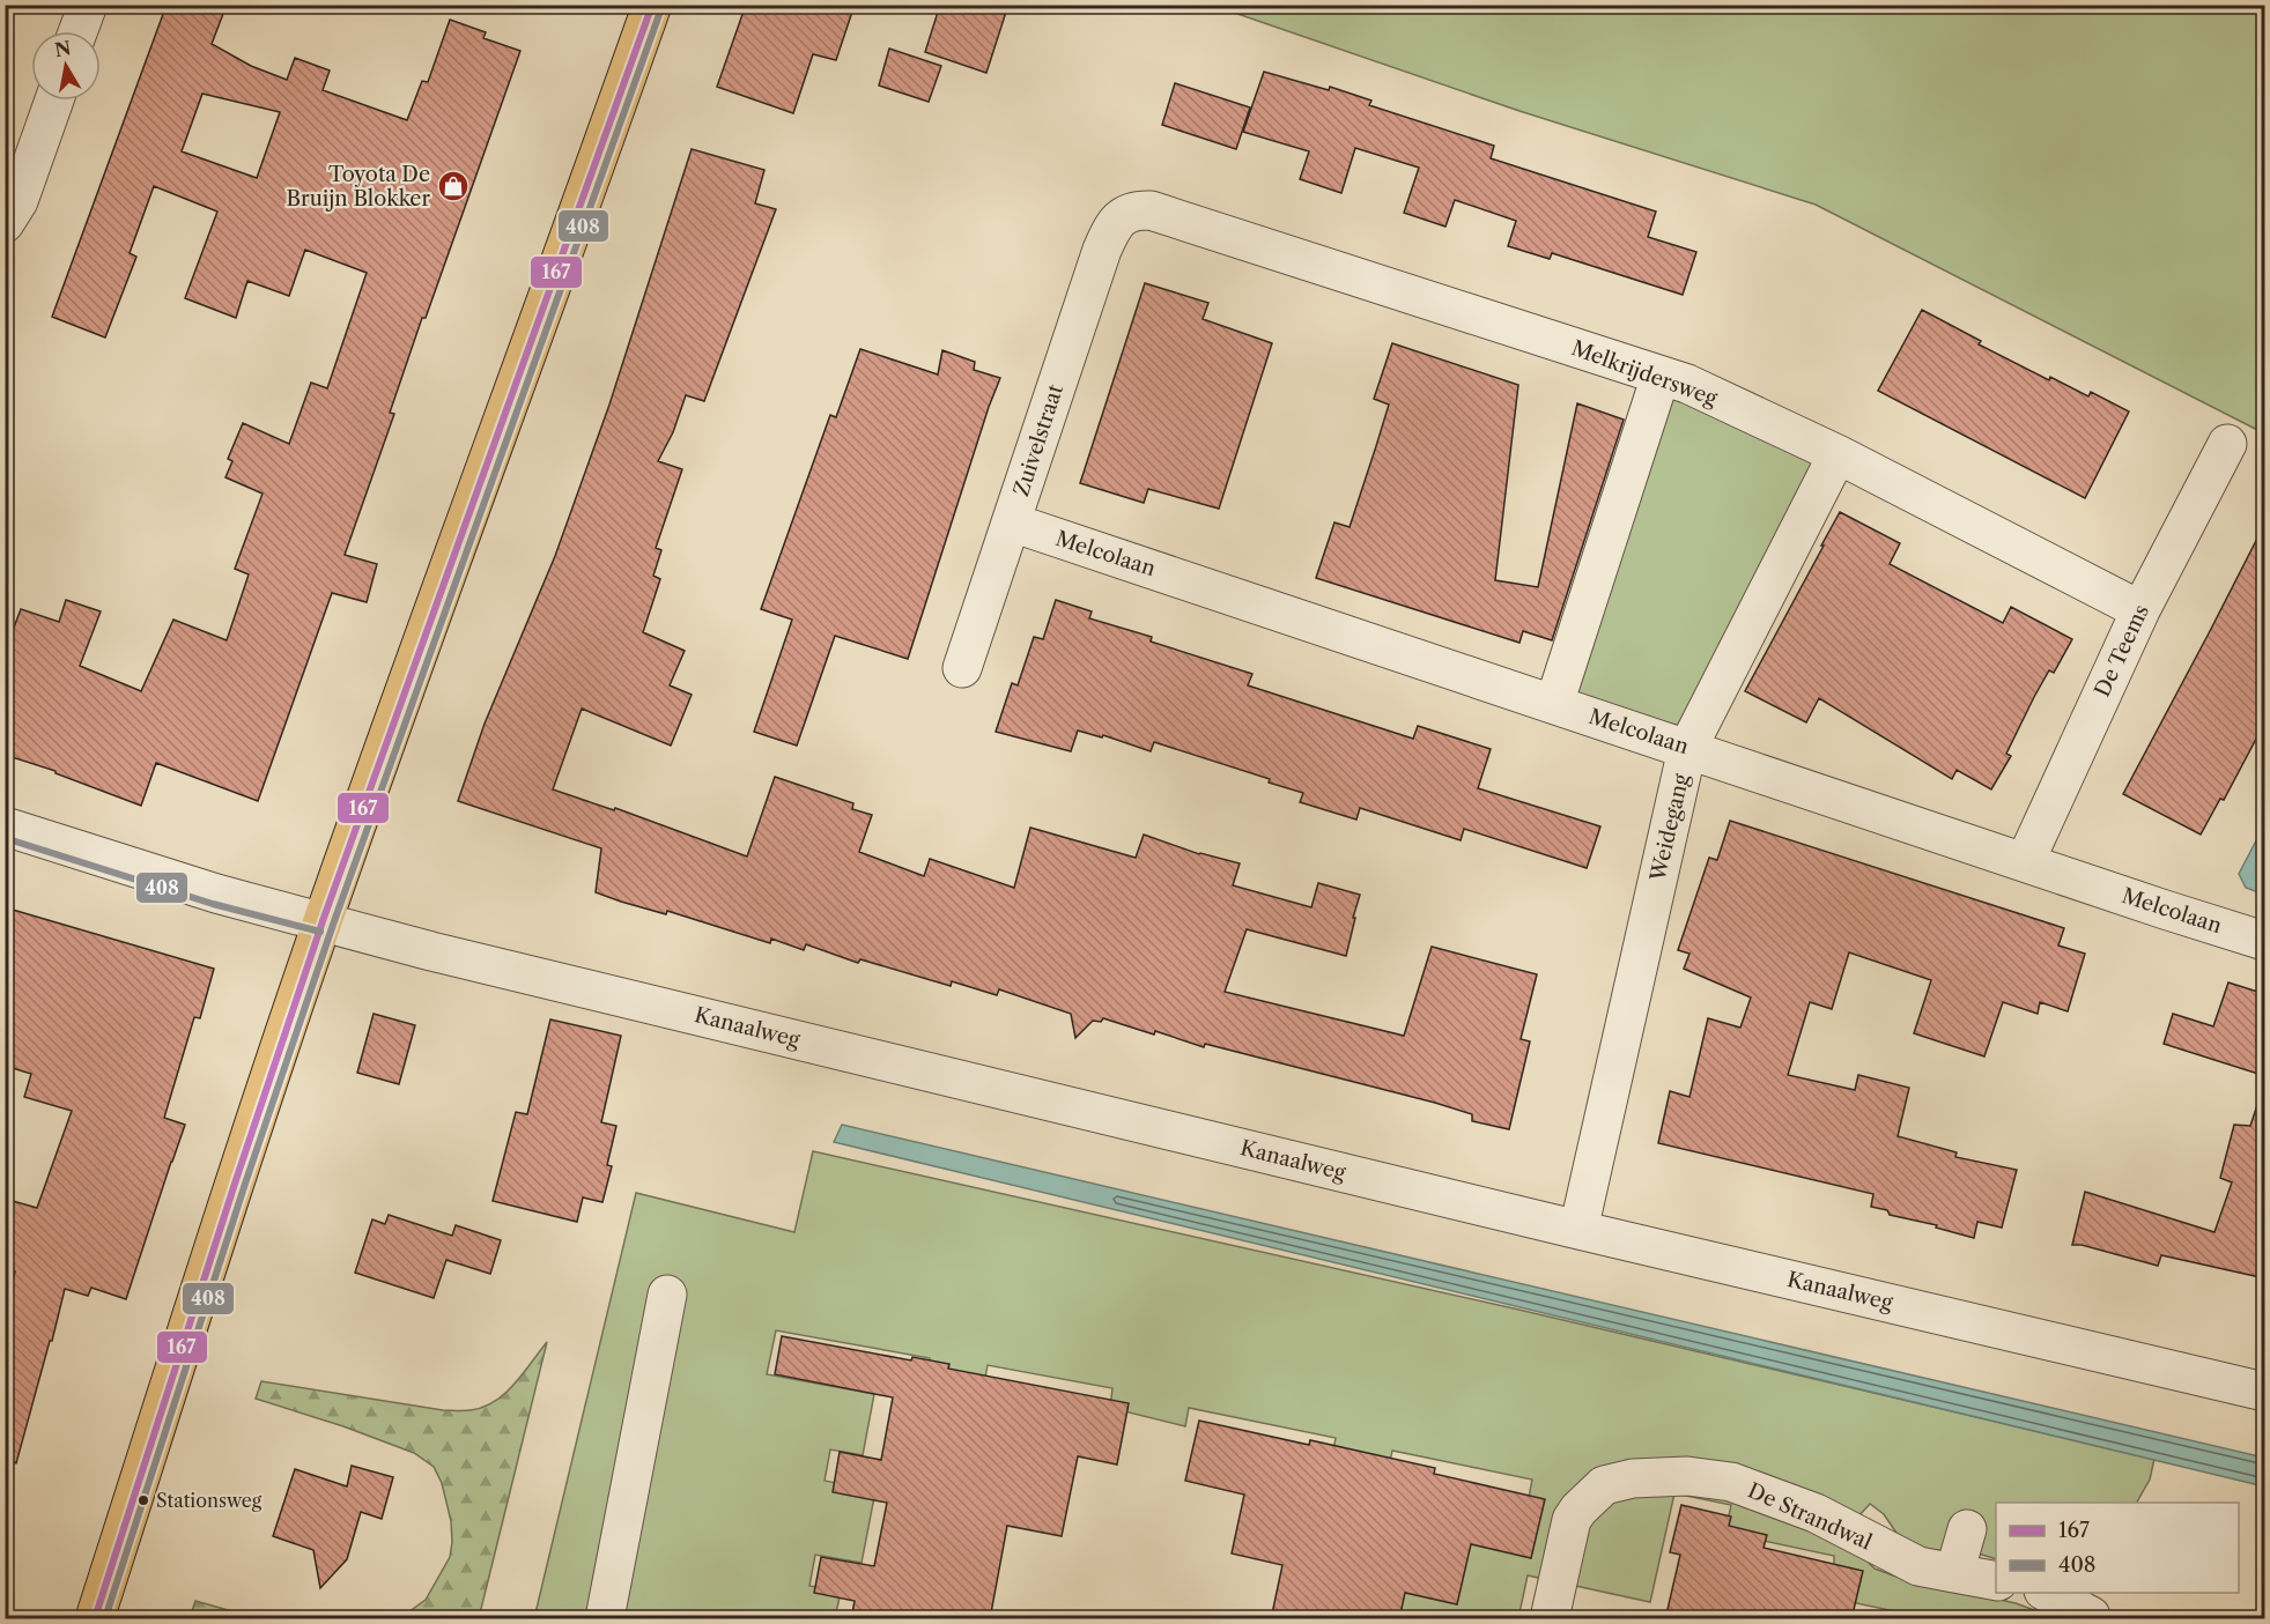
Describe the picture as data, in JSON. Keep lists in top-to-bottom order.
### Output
{
  "streets": {
    "street": [
      "Melkrijdersweg",
      "Zuivelstraat",
      "Melcolaan",
      "De Teems",
      "Weidegang",
      "Kanaalweg",
      "De Strandwal"
    ]
  },
  "crossings": [
    ["Melkrijdersweg", "Zuivelstraat"],
    ["Melkrijdersweg", "De Teems"],
    ["Melkrijdersweg", "Weidegang"],
    ["Zuivelstraat", "Melcolaan"],
    ["Melcolaan", "De Teems"],
    ["Melcolaan", "Weidegang"],
    ["Weidegang", "Kanaalweg"]
  ],
  "places": {
    "shop": ["Toyota De Bruijn Blokker"],
    "other": ["Stationsweg"]
  },
  "lines": ["transit line 167", "transit line 408"],
  "legend": ["167", "408"],
  "north": "top"
}
